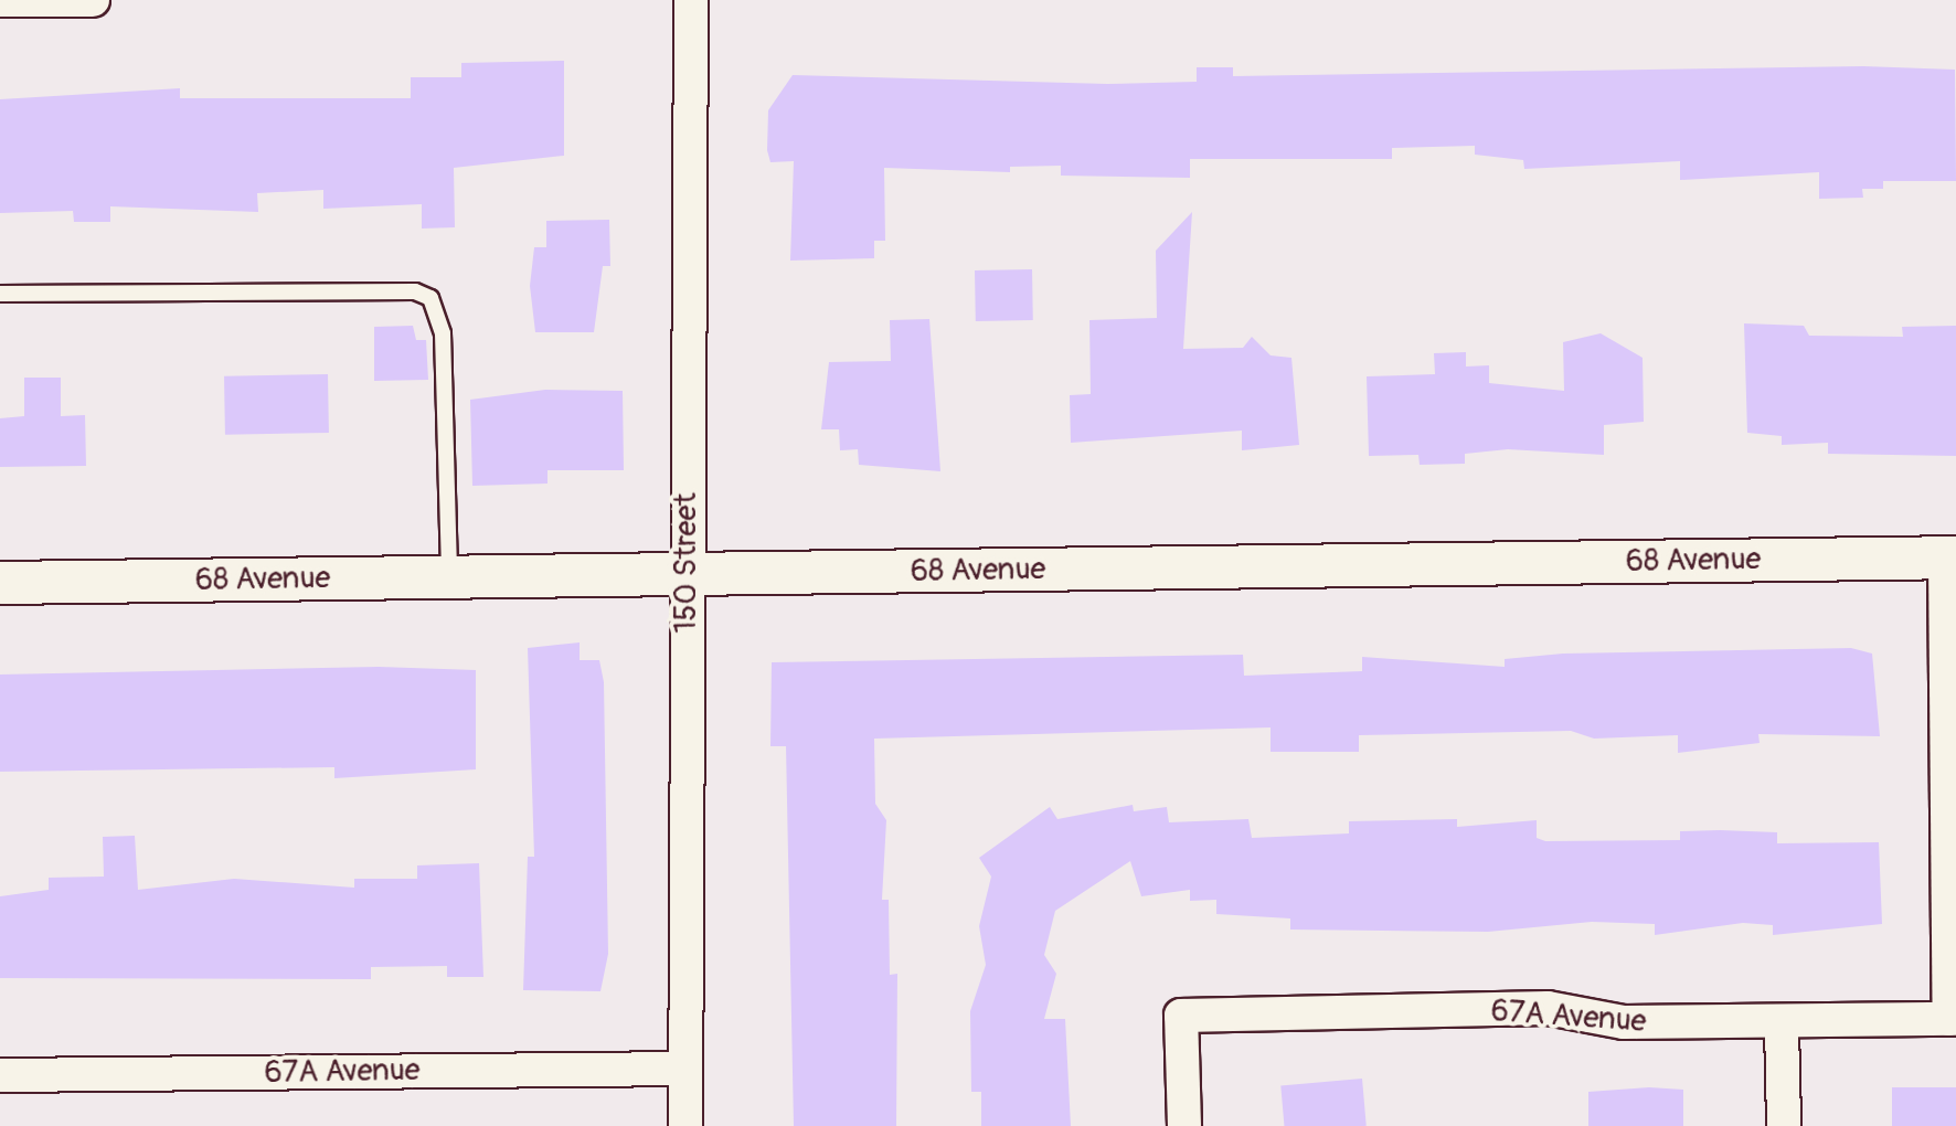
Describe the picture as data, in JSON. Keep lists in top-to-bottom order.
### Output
{
  "streets": {
    "street": ["68 Avenue", "150 Street", "67A Avenue"]
  },
  "crossings": [
    ["68 Avenue", "150 Street"],
    ["150 Street", "67A Avenue"]
  ]
}
